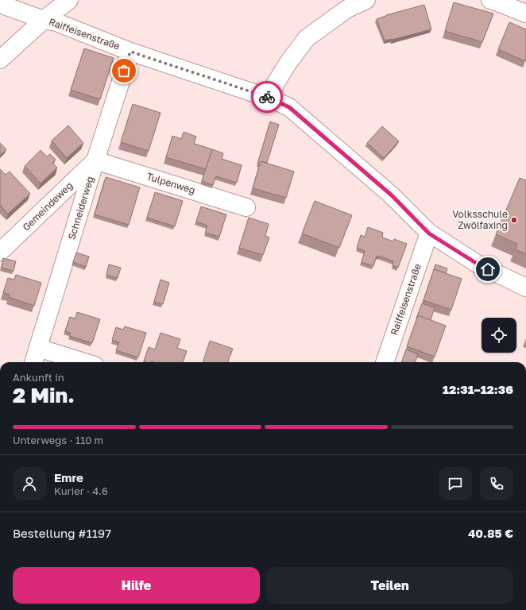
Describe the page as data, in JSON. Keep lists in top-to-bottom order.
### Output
{
  "streets": {
    "street": [
      "Raiffeisenstraße",
      "Tulpenweg",
      "Gemeindeweg",
      "Schneiderweg"
    ]
  },
  "crossings": [
    ["Raiffeisenstraße", "Schneiderweg"],
    ["Tulpenweg", "Gemeindeweg"],
    ["Tulpenweg", "Schneiderweg"],
    ["Gemeindeweg", "Schneiderweg"]
  ],
  "places": ["Volksschule Zwölfaxing"],
  "page": {
    "heading": ["2 Min.", "Ankunft in", "12:31–12:36"],
    "panel": [
      "Emre",
      "Kurier · 4.6",
      "Bestellung #1197",
      "40.85 €"
    ],
    "bar": "Unterwegs · 110 m",
    "buttons": ["Hilfe", "Teilen"]
  }
}
